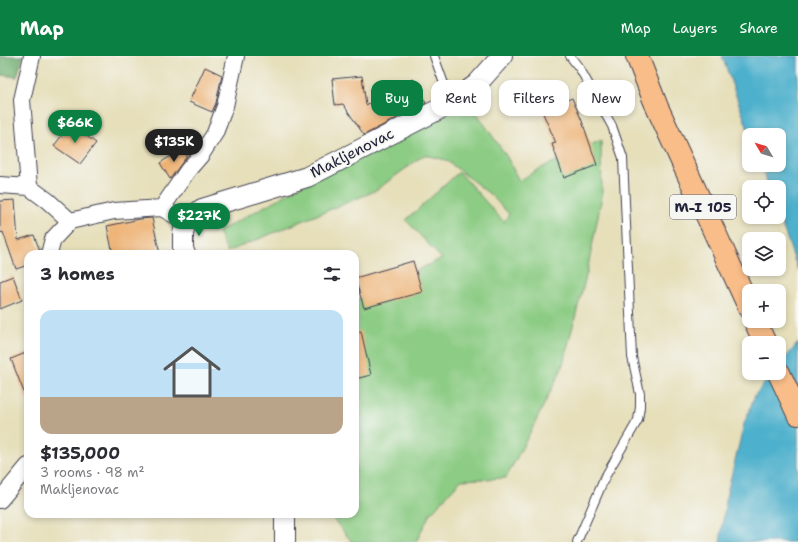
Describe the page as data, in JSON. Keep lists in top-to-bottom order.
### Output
{
  "streets": {
    "main road": ["M-I 105"],
    "street": ["Makljenovac"]
  },
  "north": "top left",
  "page": {
    "header": "Map",
    "nav": ["Map", "Layers", "Share"],
    "chip": [
      "Buy",
      "Rent",
      "Filters",
      "New"
    ],
    "price": ["$66K", "$135K", "$227K"],
    "map_buttons": ["+", "−"],
    "heading": "3 homes",
    "list": [
      {
        "name": "$135,000",
        "note": "3 rooms · 98 m² · Makljenovac"
      }
    ]
  }
}
